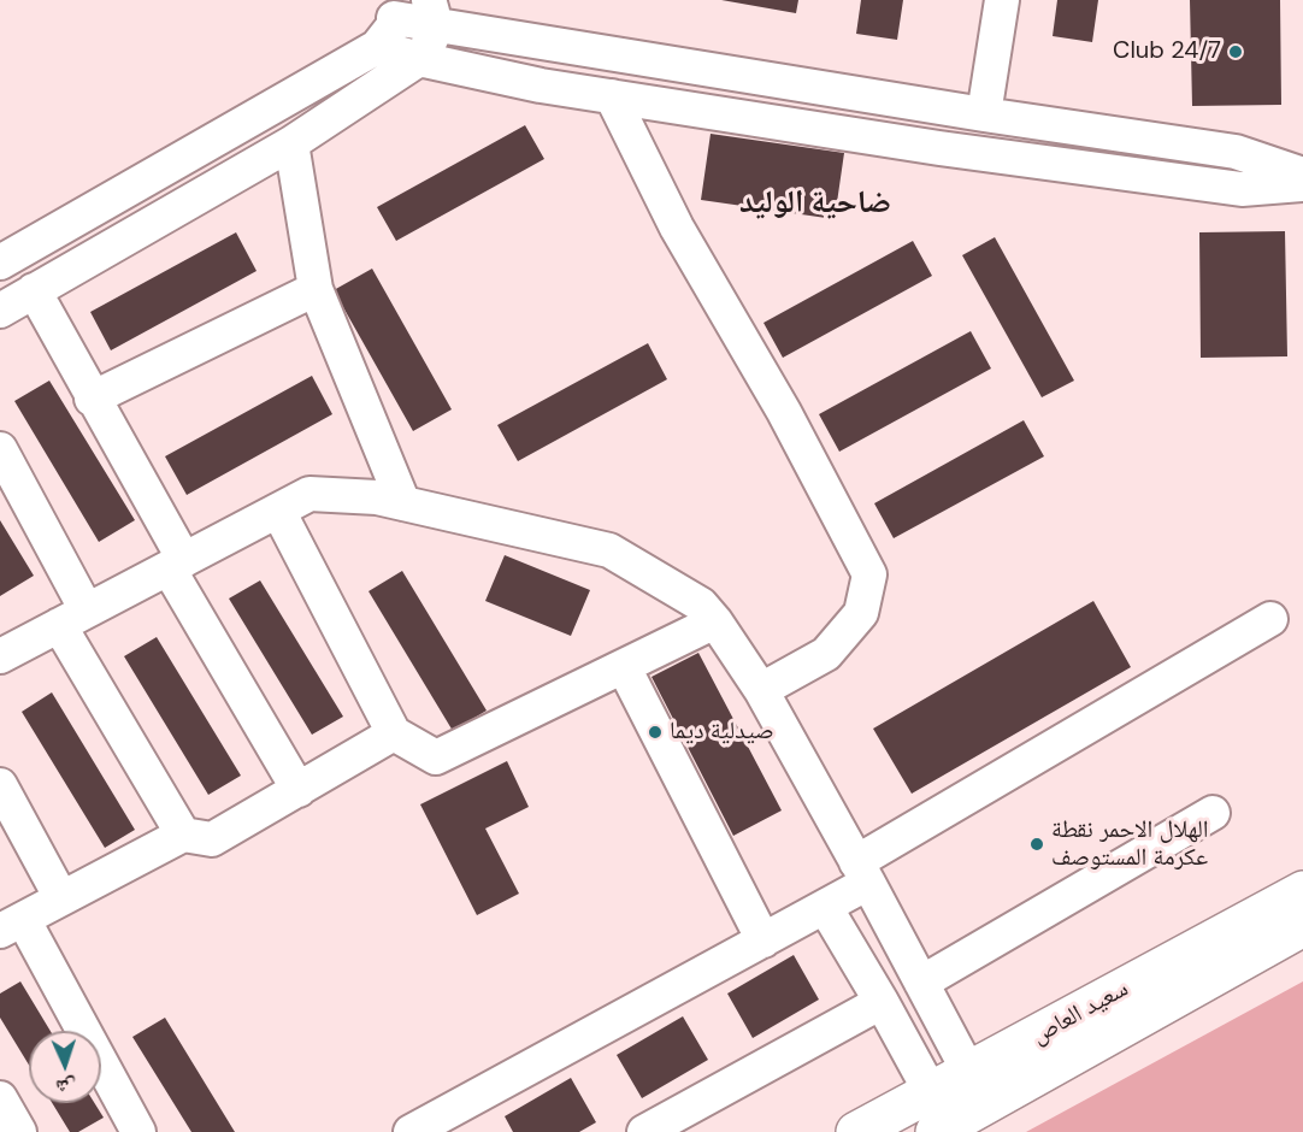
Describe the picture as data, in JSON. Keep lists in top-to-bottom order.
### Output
{
  "streets": {
    "main road": ["سعيد العاص"]
  },
  "districts": ["ضاحية الوليد"],
  "places": ["Club 24/7", "صيدلية ديما", "الهلال الاحمر نقطة عكرمة المستوصف"],
  "north": "bottom"
}
